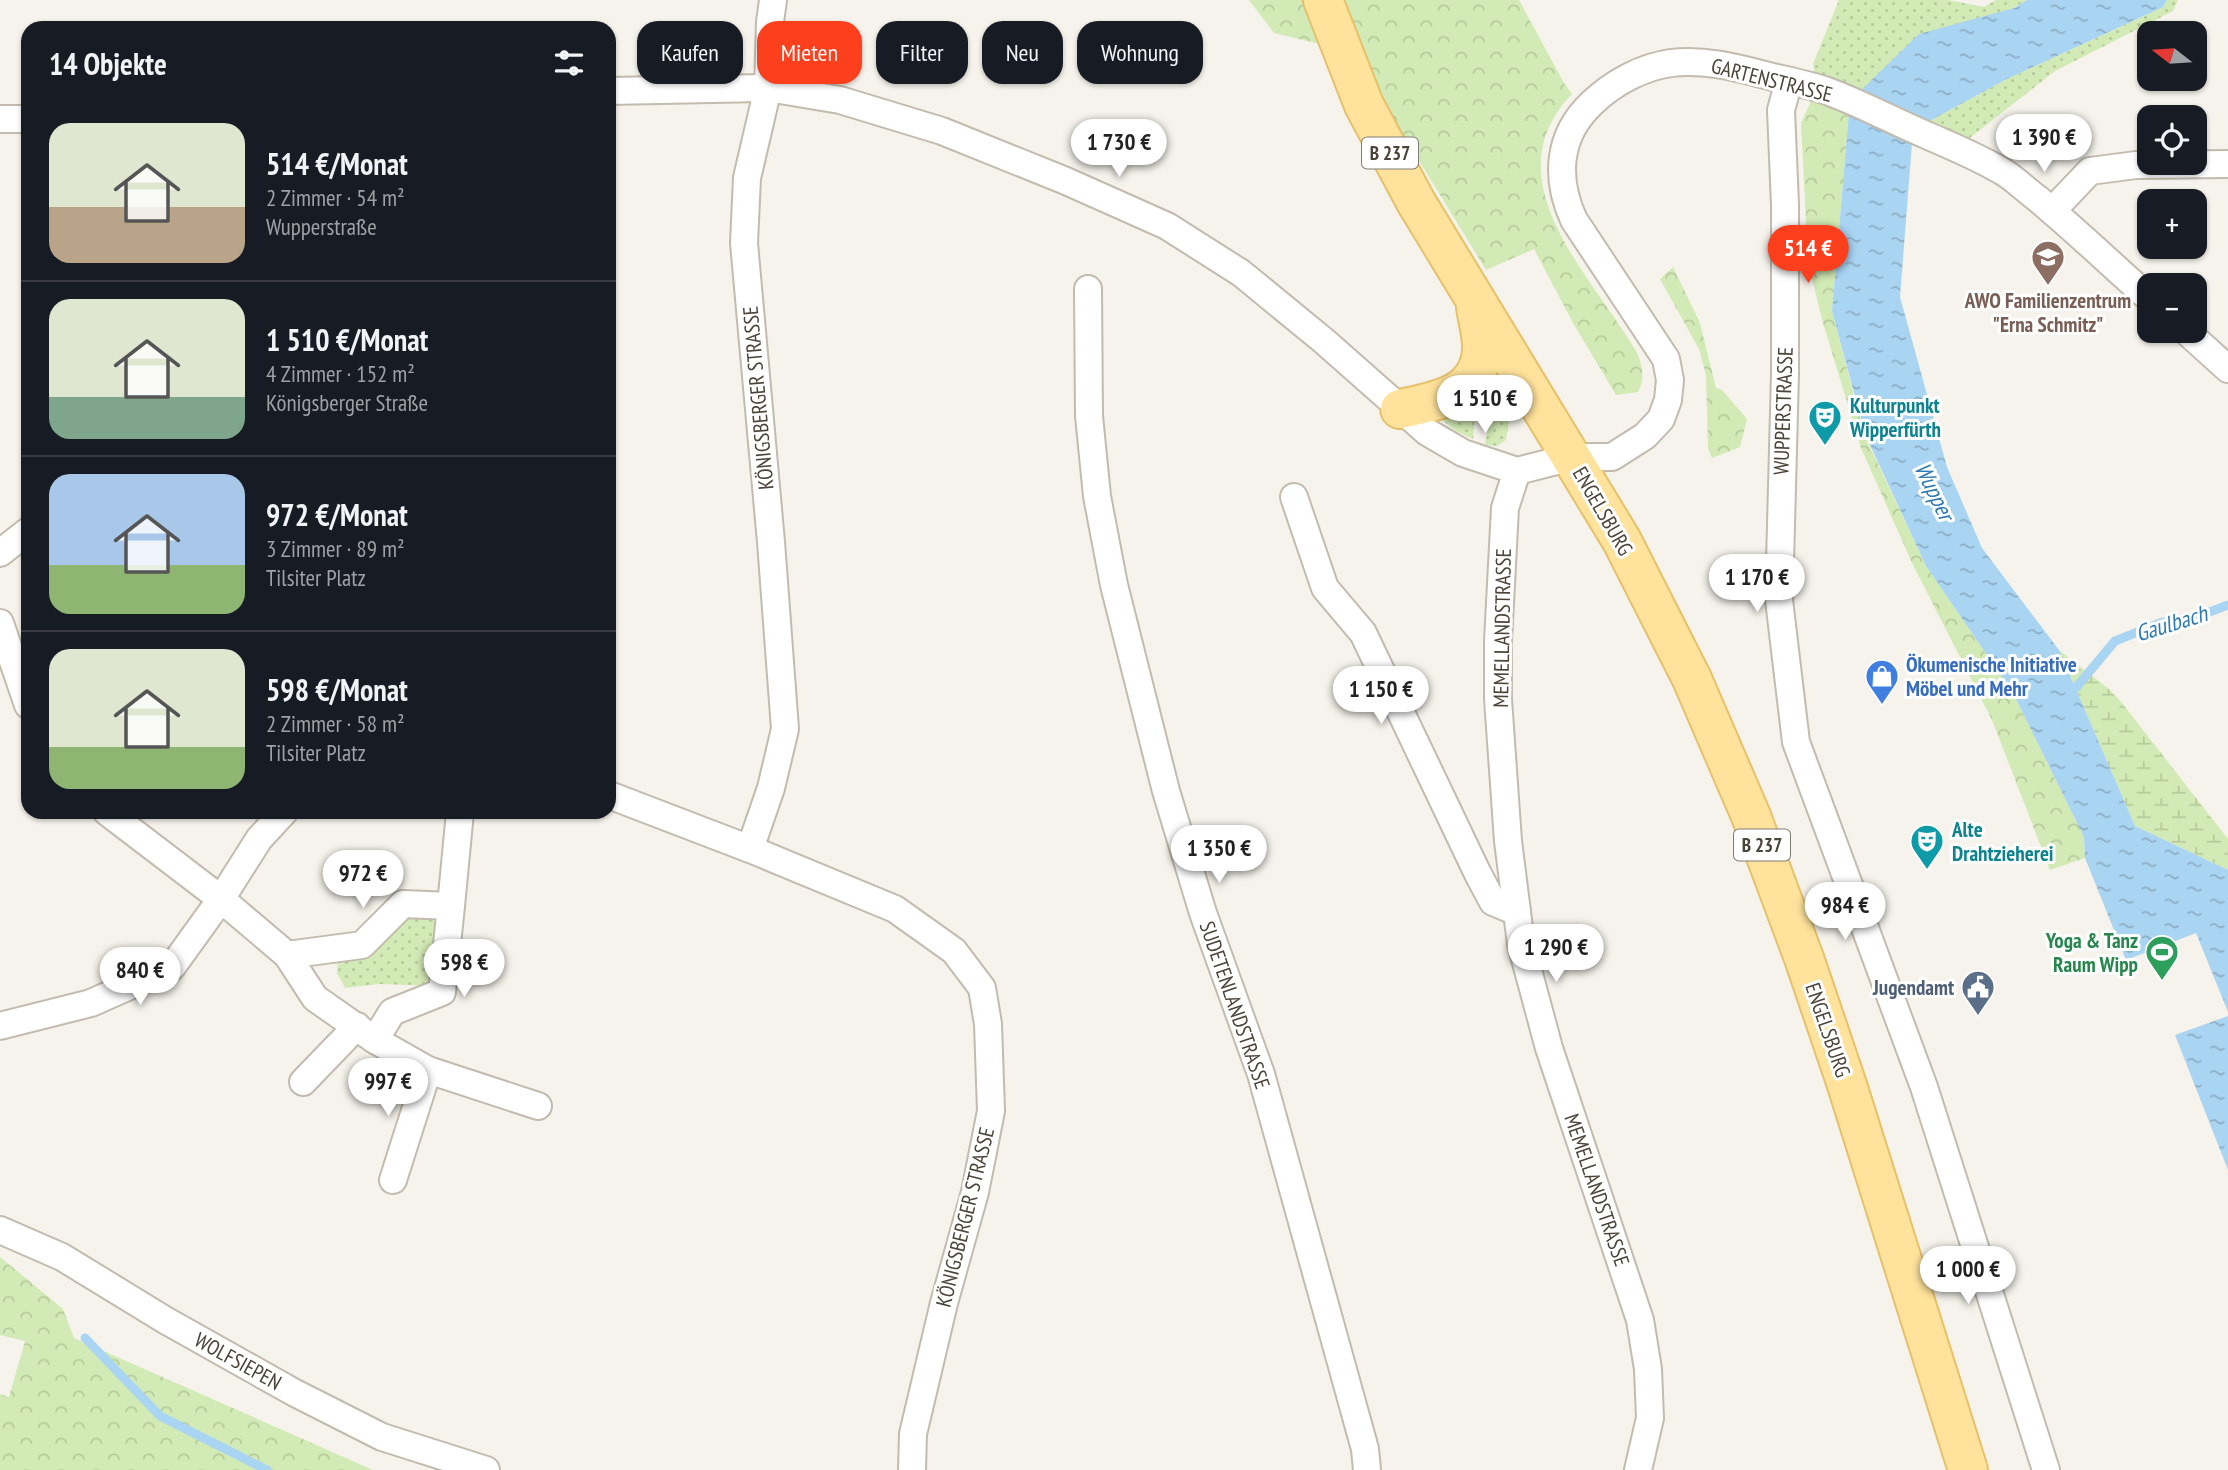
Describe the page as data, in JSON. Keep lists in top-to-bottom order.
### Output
{
  "streets": {
    "main road": ["B 237", "ENGELSBURG"],
    "street": [
      "GARTENSTRASSE",
      "KÖNIGSBERGER STRASSE",
      "WUPPERSTRASSE",
      "MEMELLANDSTRASSE",
      "SUDETENLANDSTRASSE",
      "WOLFSIEPEN"
    ]
  },
  "crossings": [
    ["GARTENSTRASSE", "B 237"],
    ["GARTENSTRASSE", "WUPPERSTRASSE"],
    ["GARTENSTRASSE", "ENGELSBURG"],
    ["B 237", "ENGELSBURG"]
  ],
  "water": ["Wupper", "Gaulbach"],
  "places": {
    "school or university": ["AWO Familienzentrum \"Erna Schmitz\""],
    "theatre": ["Kulturpunkt Wipperfürth", "Alte Drahtzieherei"],
    "shop": ["Ökumenische Initiative Möbel und Mehr"],
    "sports": ["Yoga & Tanz Raum Wipp"],
    "public building": ["Jugendamt"]
  },
  "north": "left",
  "page": {
    "map_buttons": ["+", "−"],
    "chip": [
      "Kaufen",
      "Mieten",
      "Filter",
      "Neu",
      "Wohnung"
    ],
    "heading": "14 Objekte",
    "list": [
      {
        "name": "514 €/Monat",
        "note": "2 Zimmer · 54 m² · Wupperstraße"
      },
      {
        "name": "1 510 €/Monat",
        "note": "4 Zimmer · 152 m² · Königsberger Straße"
      },
      {
        "name": "972 €/Monat",
        "note": "3 Zimmer · 89 m² · Tilsiter Platz"
      },
      {
        "name": "598 €/Monat",
        "note": "2 Zimmer · 58 m² · Tilsiter Platz"
      }
    ],
    "price": [
      "1 390 €",
      "1 730 €",
      "514 €",
      "1 510 €",
      "1 170 €",
      "1 150 €",
      "1 350 €",
      "972 €",
      "984 €",
      "1 290 €",
      "598 €",
      "840 €",
      "997 €",
      "1 000 €"
    ]
  }
}
